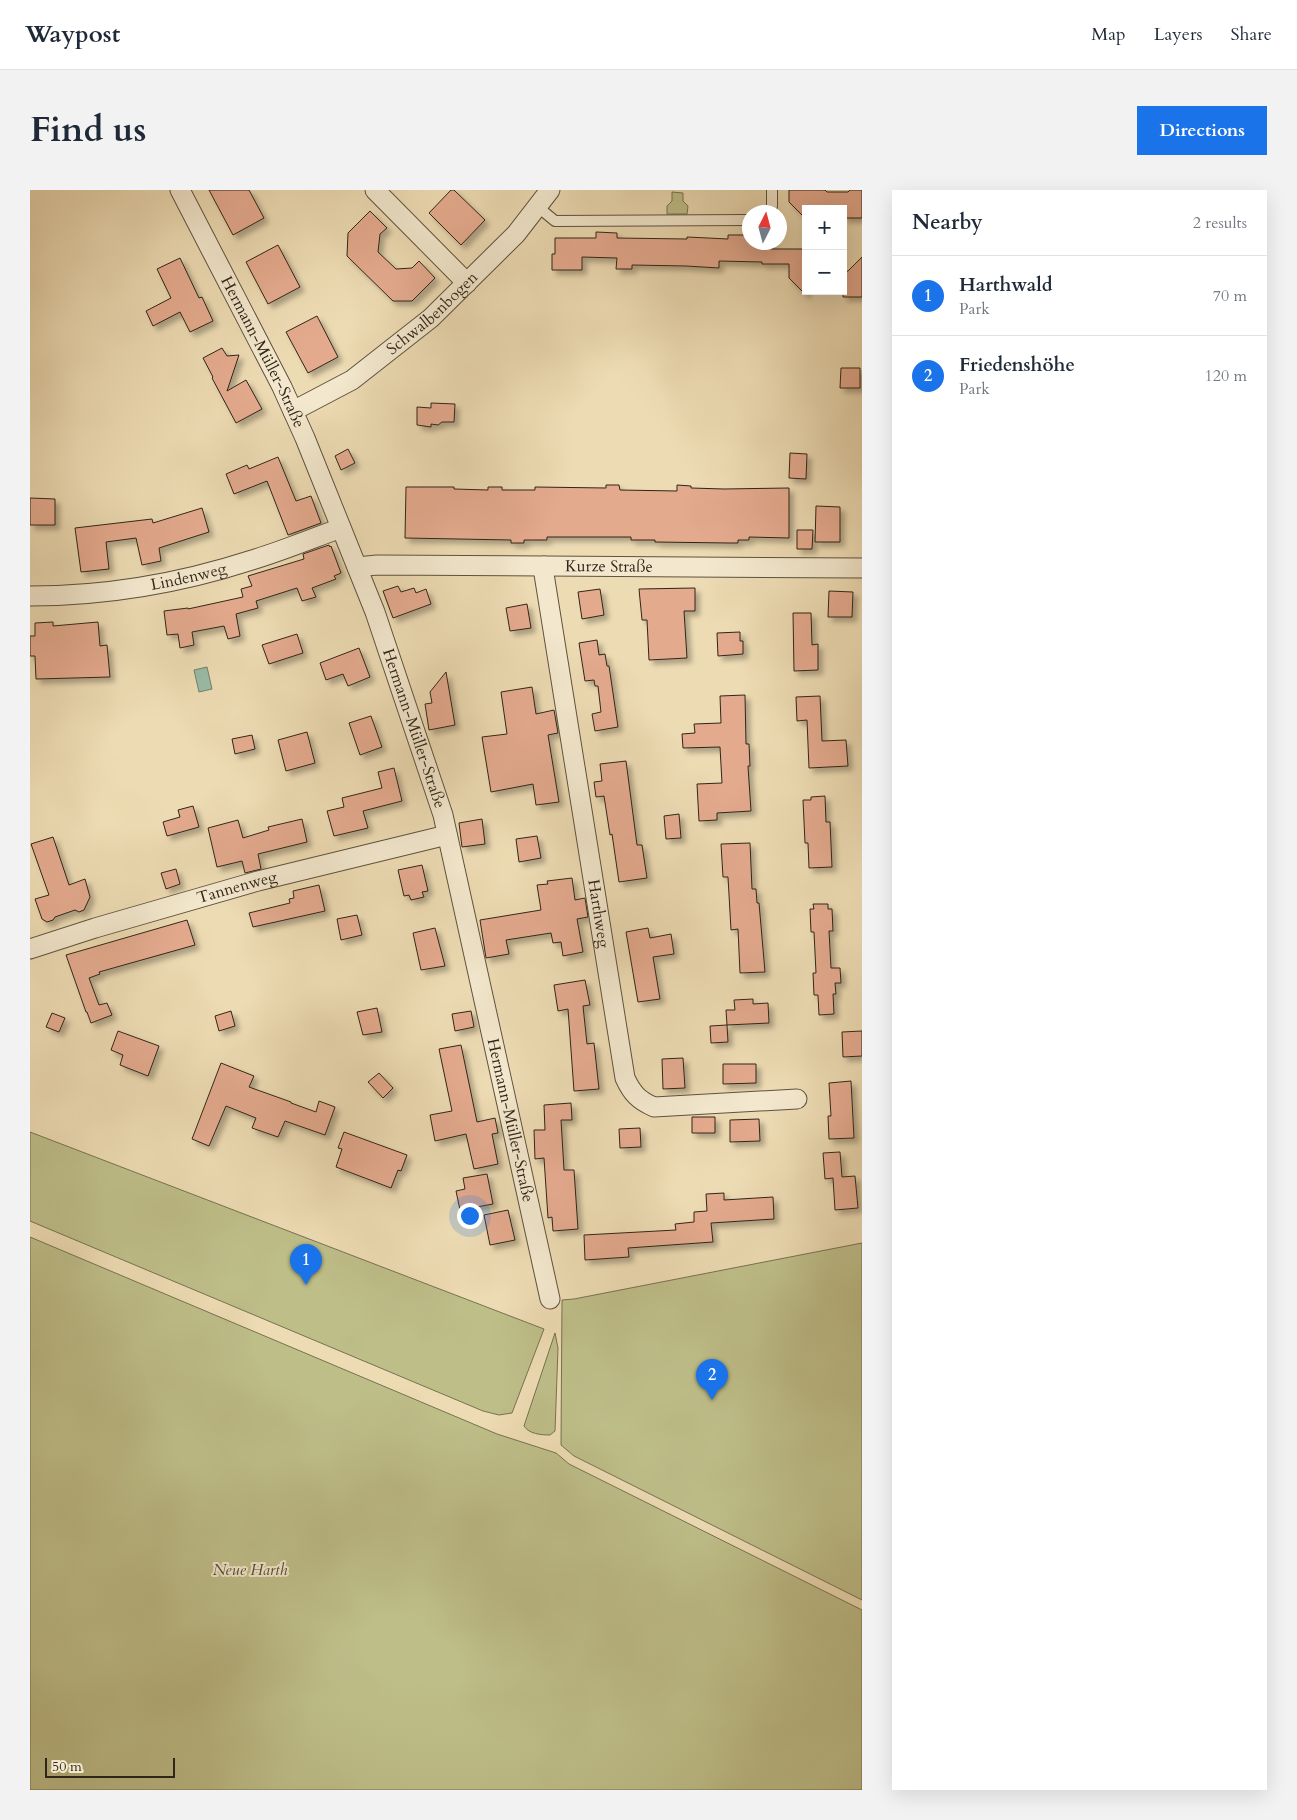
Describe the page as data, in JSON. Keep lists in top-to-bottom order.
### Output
{
  "streets": {
    "street": [
      "Schwalbenbogen",
      "Hermann-Müller-Straße",
      "Kurze Straße",
      "Lindenweg",
      "Tannenweg",
      "Harthweg"
    ]
  },
  "crossings": [
    ["Schwalbenbogen", "Hermann-Müller-Straße"],
    ["Hermann-Müller-Straße", "Kurze Straße"],
    ["Hermann-Müller-Straße", "Lindenweg"],
    ["Hermann-Müller-Straße", "Tannenweg"],
    ["Kurze Straße", "Harthweg"]
  ],
  "parks": ["Neue Harth"],
  "scale_bar": "50 m",
  "north": "top",
  "page": {
    "header": "Waypost",
    "nav": ["Map", "Layers", "Share"],
    "title": "Find us",
    "buttons": "Directions",
    "heading": ["Nearby", "2 results"],
    "map_buttons": ["+", "−"],
    "list": [
      {
        "mark": "1",
        "name": "Harthwald",
        "note": "Park",
        "value": "70 m"
      },
      {
        "mark": "2",
        "name": "Friedenshöhe",
        "note": "Park",
        "value": "120 m"
      }
    ],
    "pins": ["1", "2"],
    "scale": "50 m"
  }
}
